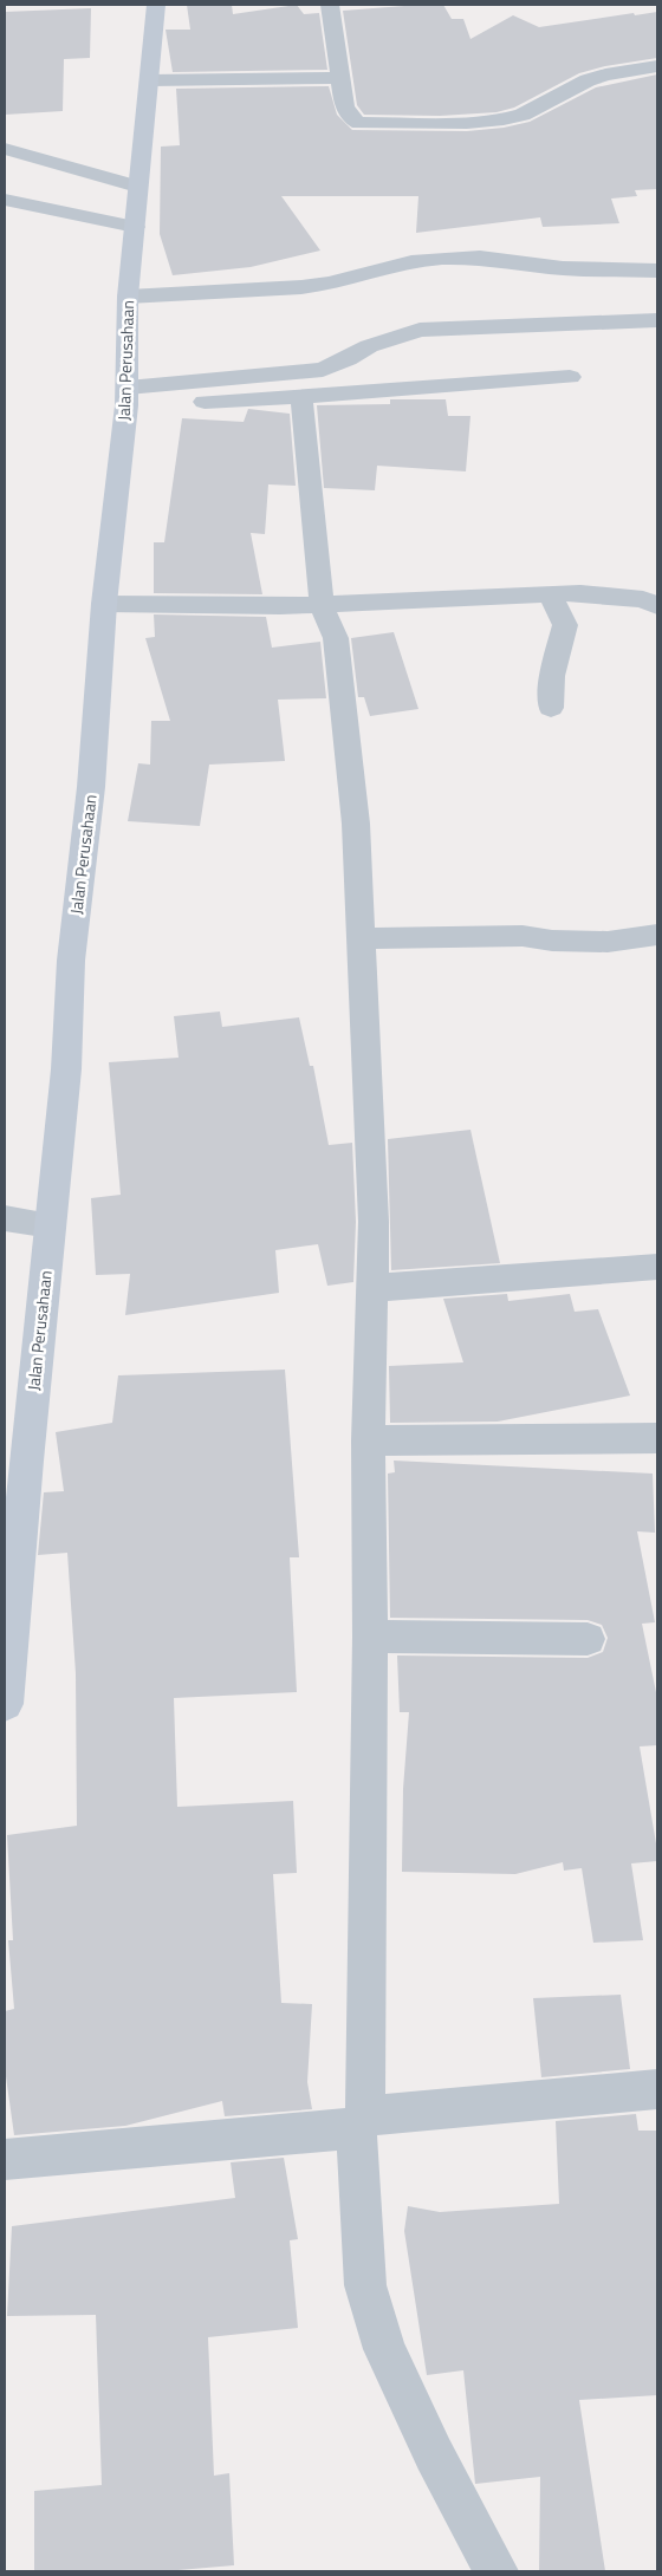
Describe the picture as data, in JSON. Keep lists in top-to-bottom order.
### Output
{
  "streets": {
    "main road": ["Jalan Perusahaan"]
  }
}
